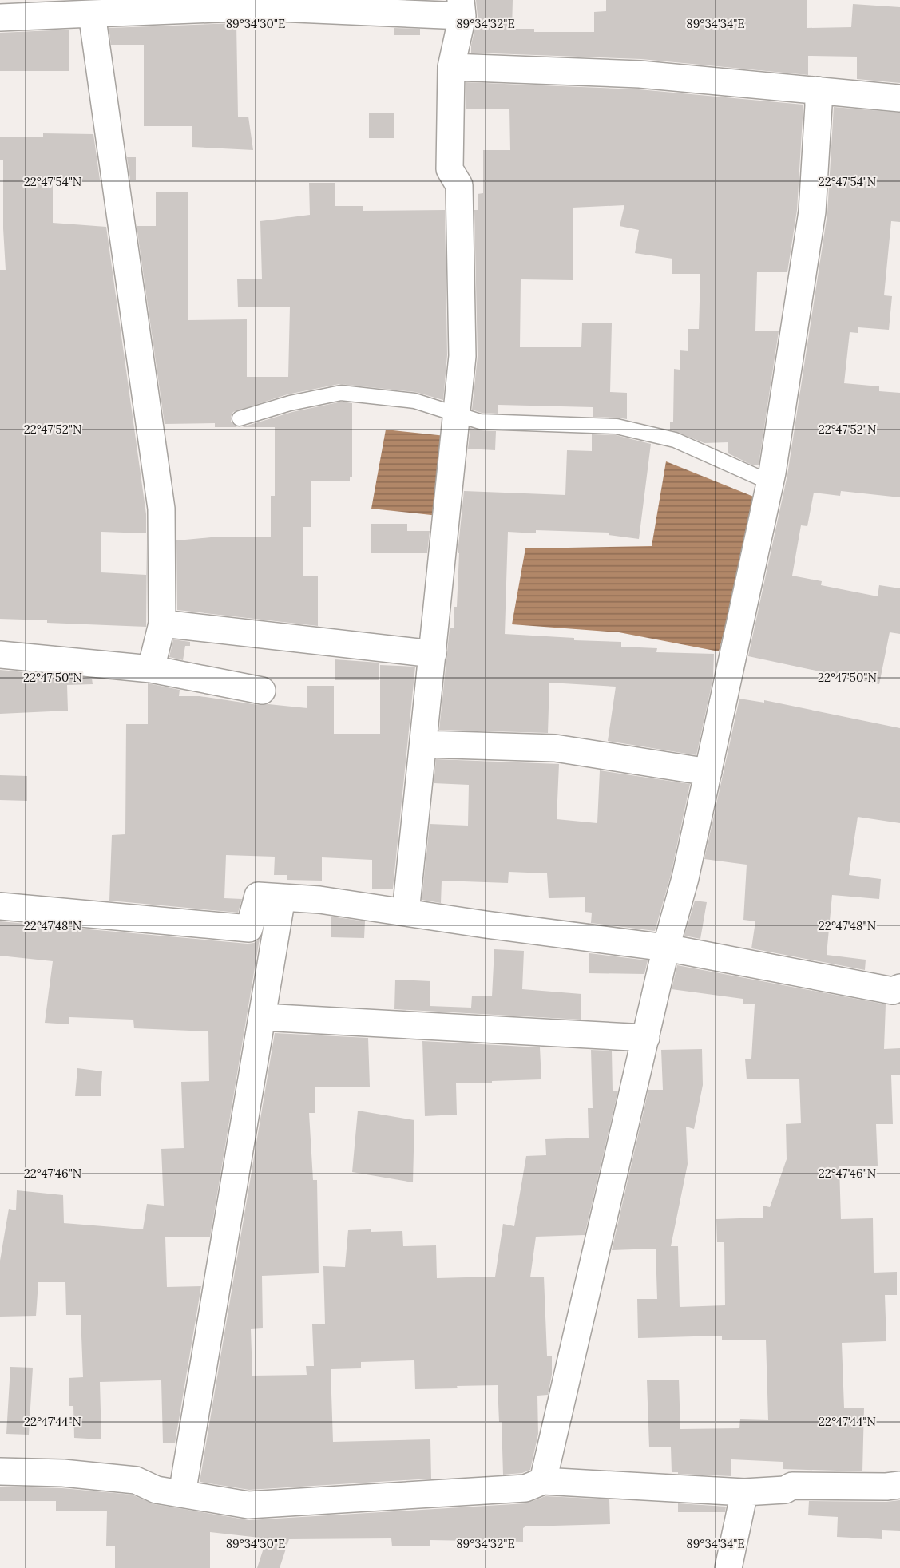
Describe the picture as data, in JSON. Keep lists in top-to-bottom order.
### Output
{
  "coordinates": [
    "89°34'30\"E",
    "89°34'32\"E",
    "89°34'34\"E",
    "22°47'54\"N",
    "22°47'52\"N",
    "22°47'50\"N",
    "22°47'48\"N",
    "22°47'46\"N",
    "22°47'44\"N"
  ]
}
